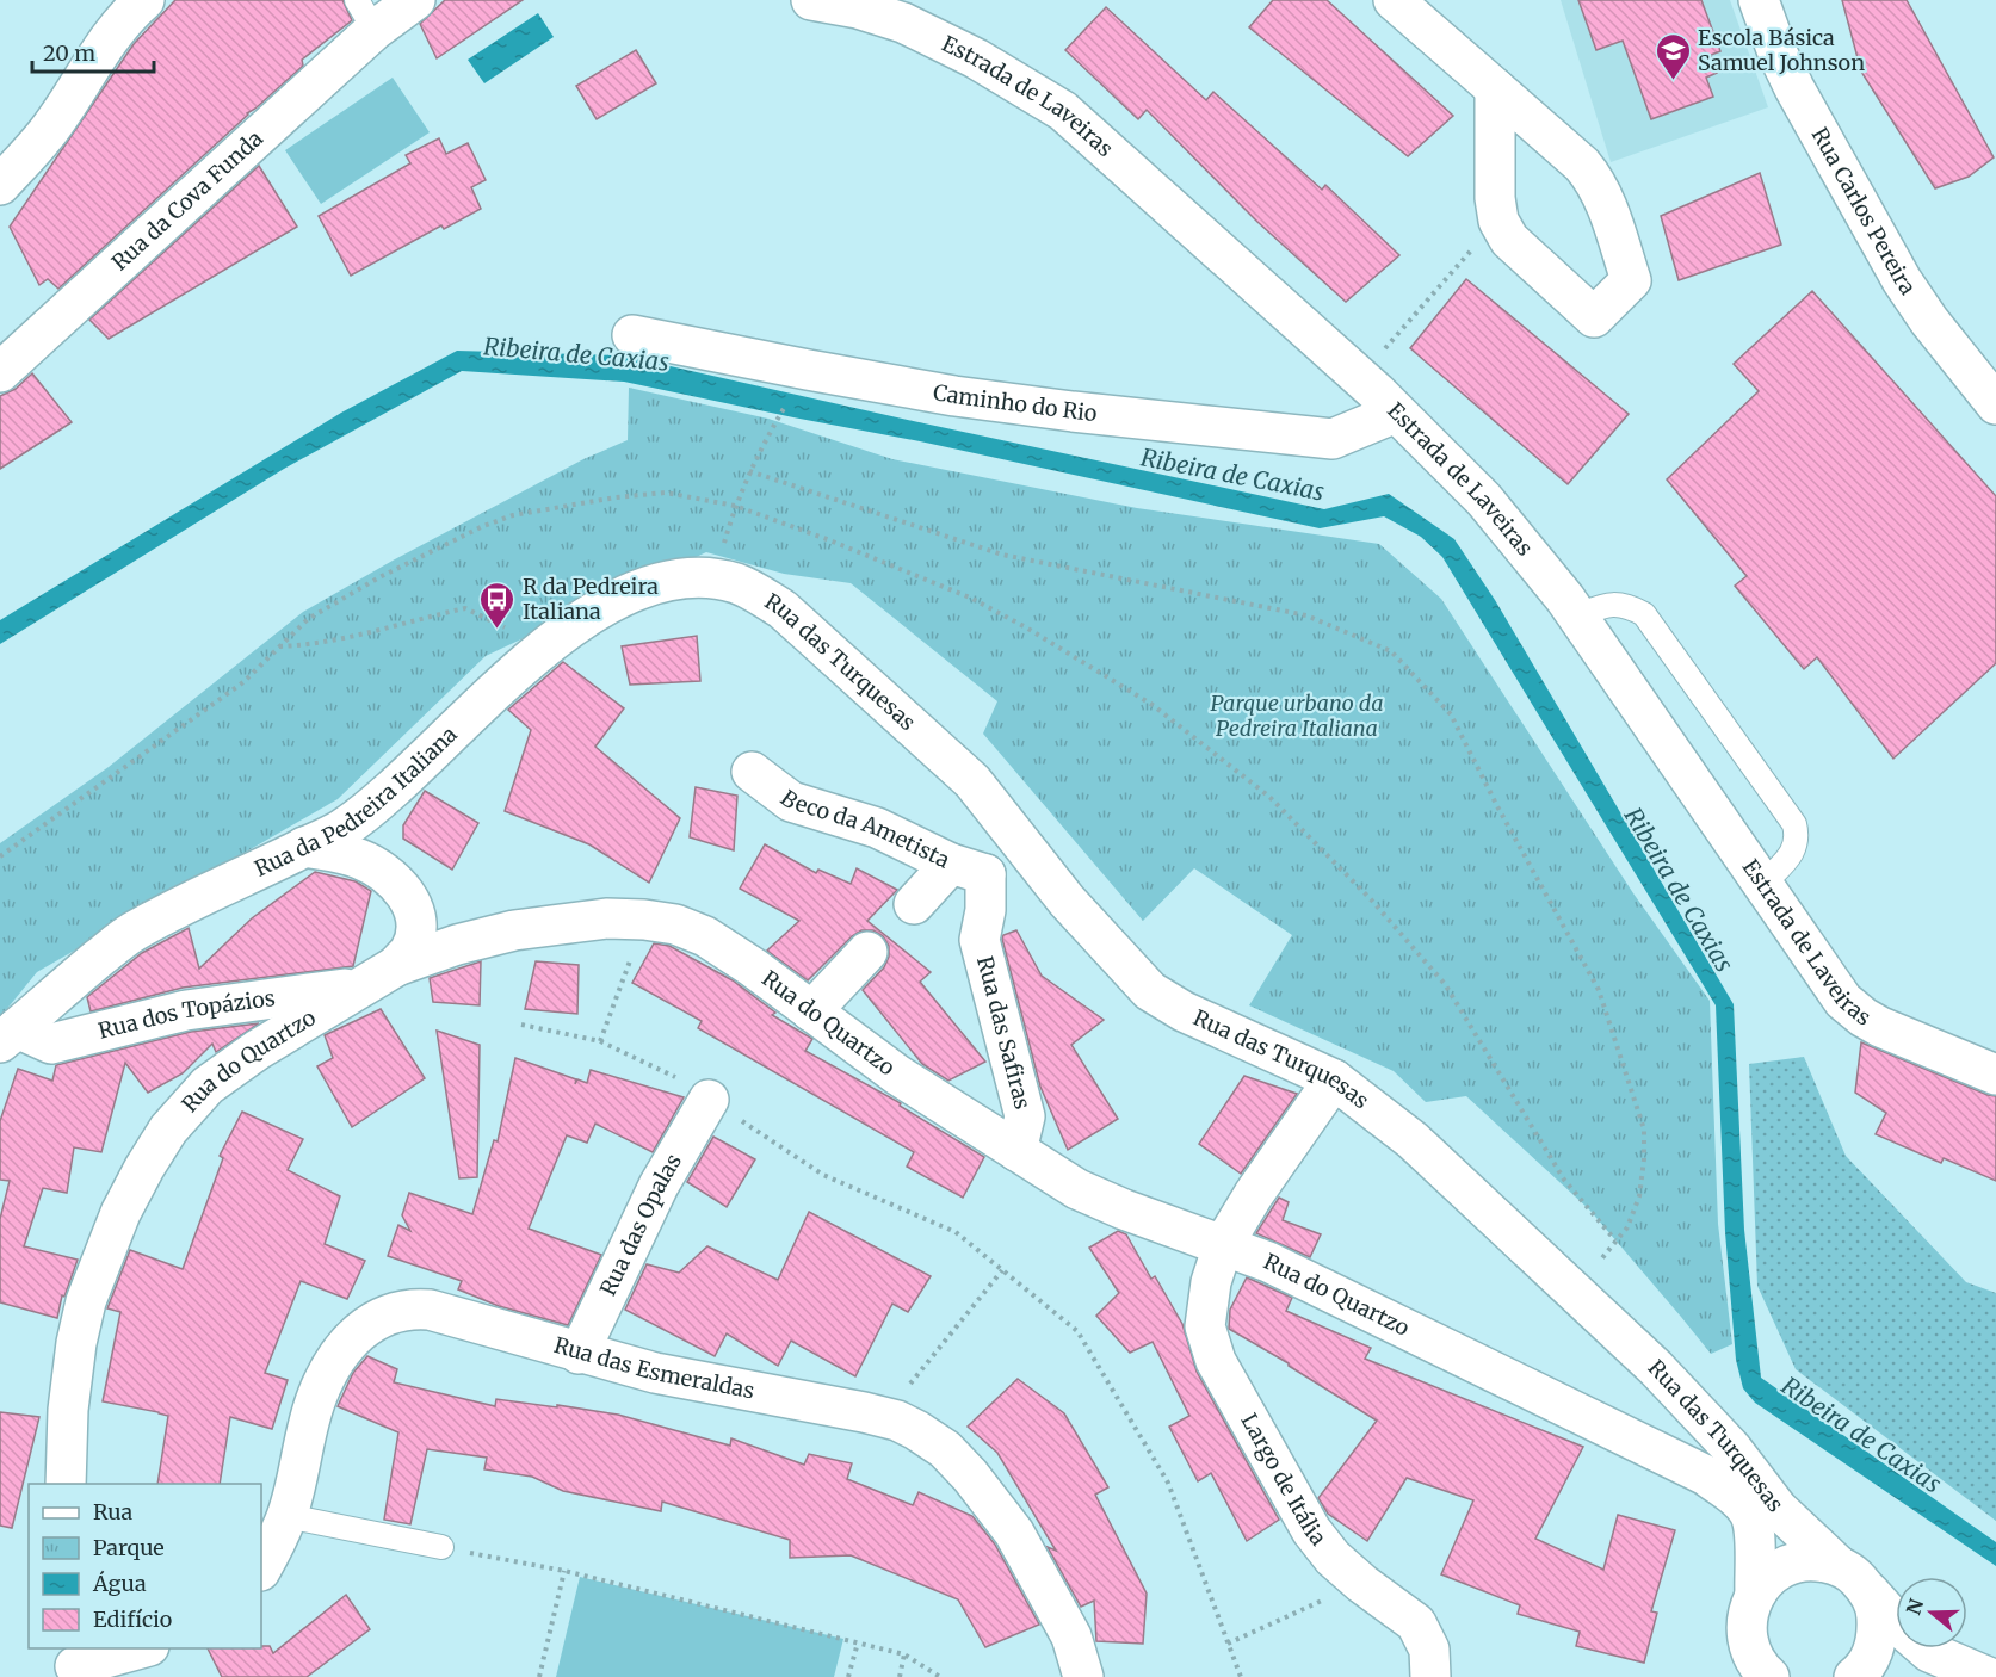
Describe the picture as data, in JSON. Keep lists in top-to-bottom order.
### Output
{
  "streets": {
    "street": [
      "Estrada de Laveiras",
      "Rua da Cova Funda",
      "Rua Carlos Pereira",
      "Caminho do Rio",
      "Rua das Turquesas",
      "Rua da Pedreira Italiana",
      "Beco da Ametista",
      "Rua dos Topázios",
      "Rua do Quartzo",
      "Rua das Safiras",
      "Rua das Opalas",
      "Rua das Esmeraldas",
      "Largo de Itália"
    ]
  },
  "crossings": [
    ["Estrada de Laveiras", "Caminho do Rio"],
    ["Rua das Turquesas", "Rua da Pedreira Italiana"],
    ["Rua das Turquesas", "Largo de Itália"],
    ["Rua da Pedreira Italiana", "Rua dos Topázios"],
    ["Beco da Ametista", "Rua das Safiras"],
    ["Rua dos Topázios", "Rua do Quartzo"],
    ["Rua do Quartzo", "Rua das Safiras"],
    ["Rua do Quartzo", "Largo de Itália"],
    ["Rua das Opalas", "Rua das Esmeraldas"]
  ],
  "water": ["Ribeira de Caxias"],
  "parks": ["Parque urbano da Pedreira Italiana"],
  "places": {
    "school or university": ["Escola Básica Samuel Johnson"],
    "bus stop": ["R da Pedreira Italiana"]
  },
  "legend": [
    "Rua",
    "Parque",
    "Água",
    "Edifício"
  ],
  "scale_bar": "20 m",
  "north": "left"
}
